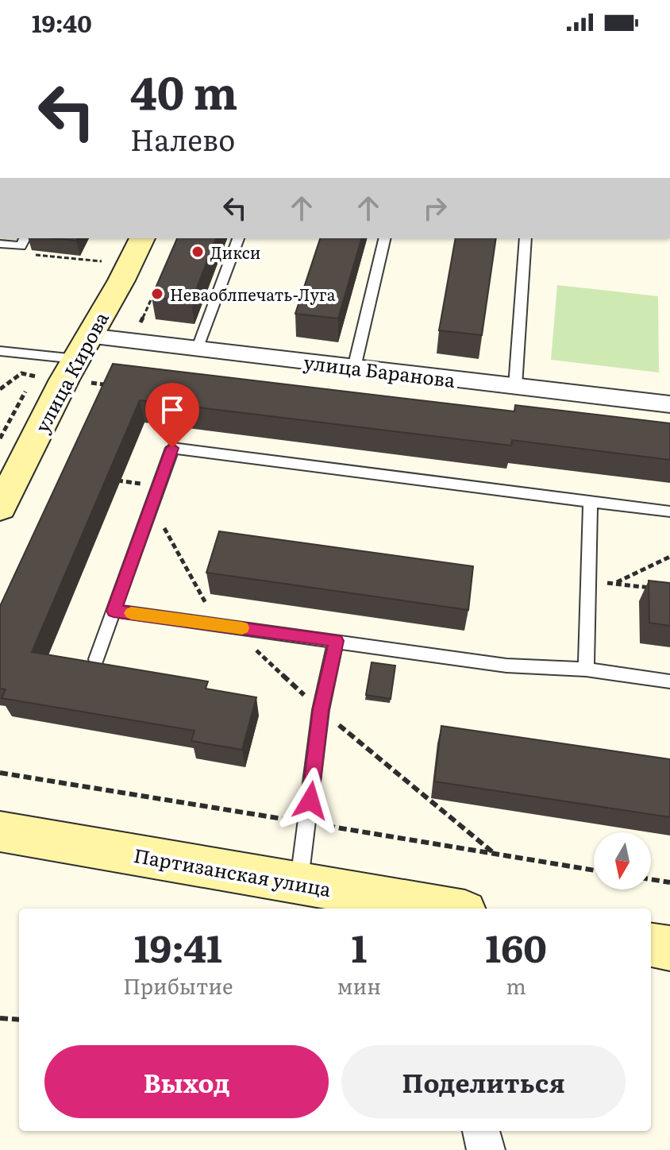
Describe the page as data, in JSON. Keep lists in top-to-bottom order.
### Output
{
  "streets": {
    "street": ["улица Баранова", "улица Кирова", "Партизанская улица"]
  },
  "crossings": [
    ["улица Баранова", "улица Кирова"]
  ],
  "places": ["Дикси", "Неваоблпечать-Луга"],
  "north": "bottom",
  "page": {
    "status": "19:40",
    "turn": ["40 m", "Налево"],
    "eta": [
      "19:41",
      "Прибытие",
      "1",
      "мин",
      "160",
      "m"
    ],
    "buttons": ["Выход", "Поделиться"]
  }
}
